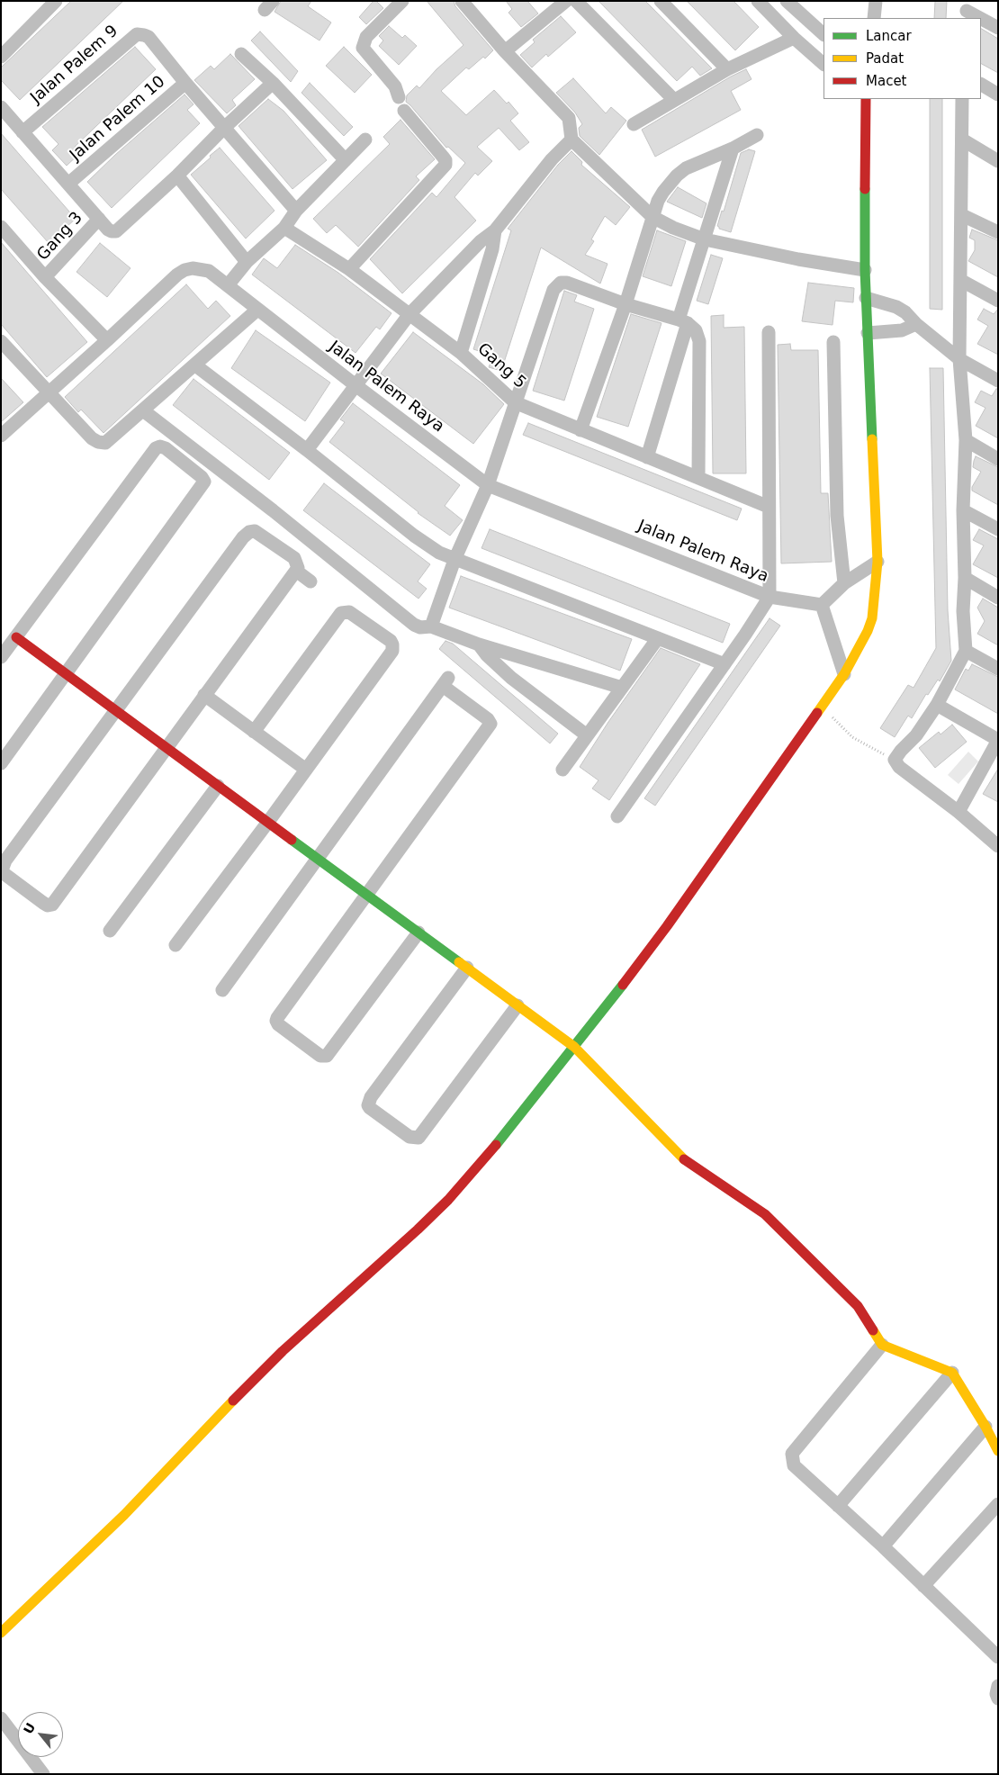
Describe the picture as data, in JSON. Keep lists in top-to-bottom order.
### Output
{
  "streets": {
    "street": [
      "Jalan Palem 9",
      "Jalan Palem 10",
      "Gang 3",
      "Gang 5",
      "Jalan Palem Raya"
    ]
  },
  "crossings": [
    ["Jalan Palem 9", "Jalan Palem 10"]
  ],
  "legend": ["Lancar", "Padat", "Macet"],
  "north": "top left"
}
